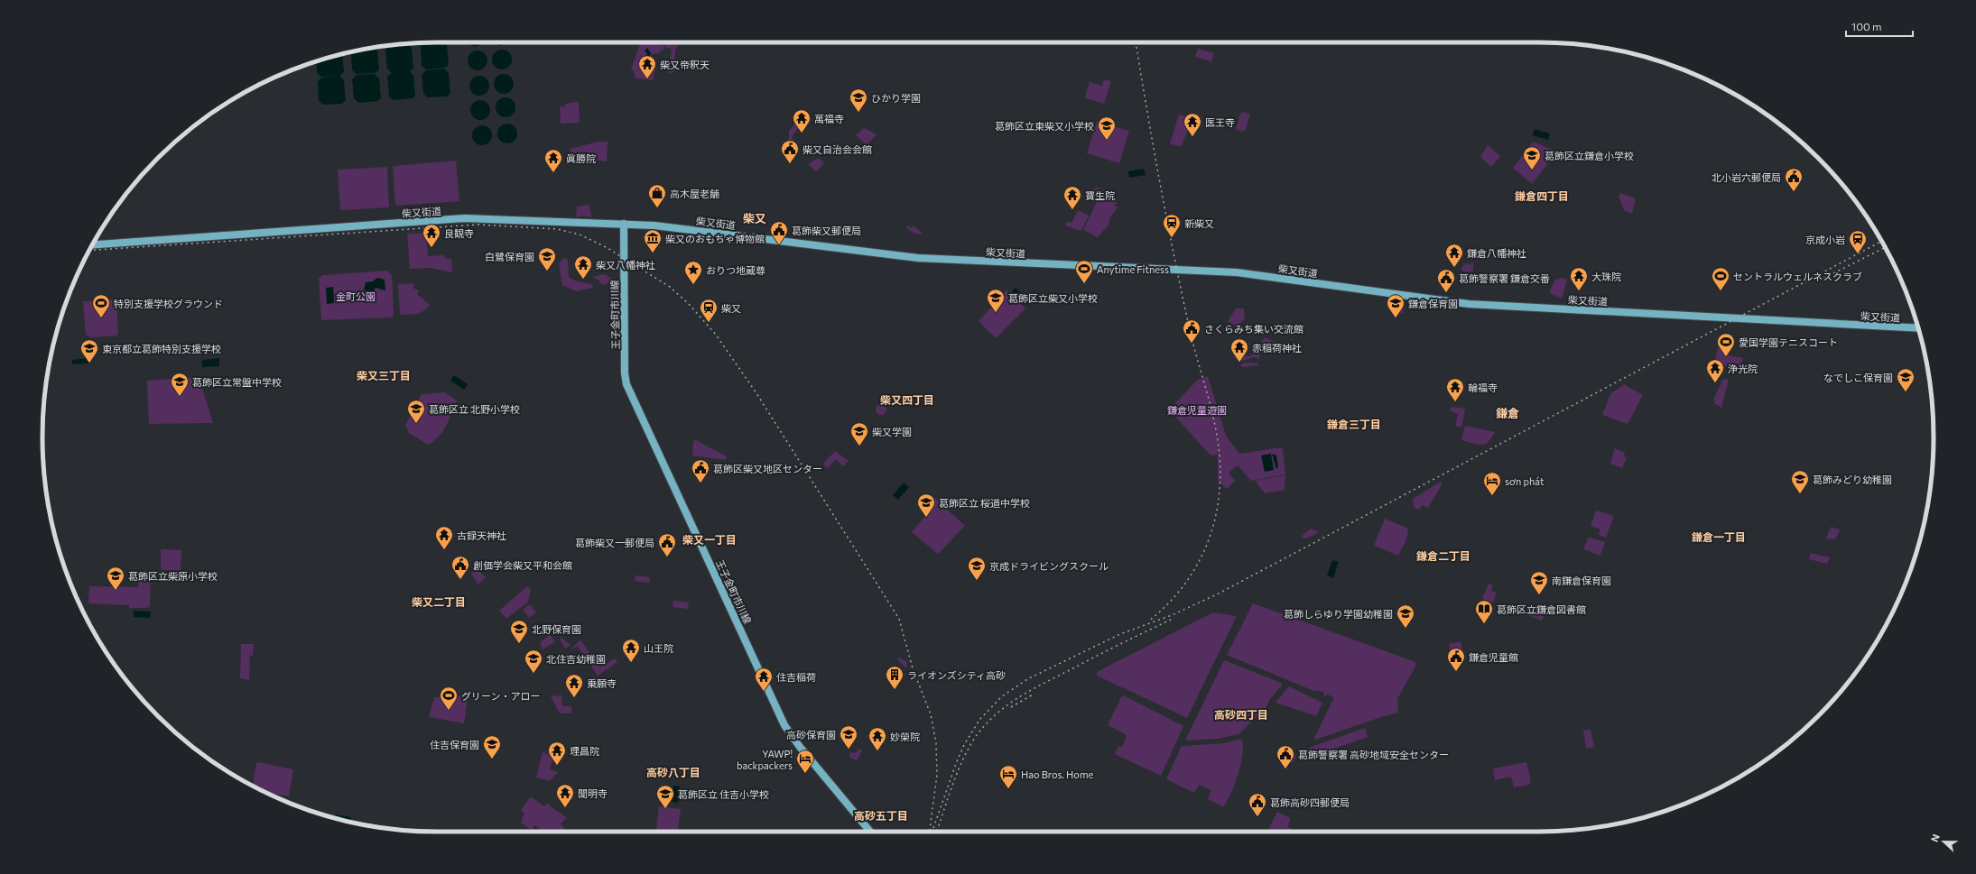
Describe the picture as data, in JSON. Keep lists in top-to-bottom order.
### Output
{
  "streets": {
    "main road": ["柴又街道", "王子金町市川線"]
  },
  "crossings": [
    ["柴又街道", "王子金町市川線"]
  ],
  "districts": [
    "鎌倉四丁目",
    "柴又",
    "柴又三丁目",
    "柴又四丁目",
    "鎌倉",
    "鎌倉三丁目",
    "鎌倉一丁目",
    "柴又一丁目",
    "鎌倉二丁目",
    "柴又二丁目",
    "高砂四丁目",
    "高砂八丁目",
    "高砂五丁目"
  ],
  "parks": ["金町公園", "鎌倉児童遊園"],
  "places": {
    "temple": [
      "柴又帝釈天",
      "萬福寺",
      "医王寺",
      "眞勝院",
      "寶生院",
      "良観寺",
      "鎌倉八幡神社",
      "柴又八幡神社",
      "大珠院",
      "赤稲荷神社",
      "浄光院",
      "輪福寺",
      "古録天神社",
      "山王院",
      "住吉稲荷",
      "乗願寺",
      "妙榮院",
      "理昌院",
      "聞明寺"
    ],
    "school or university": [
      "ひかり学園",
      "葛飾区立東柴又小学校",
      "葛飾区立鎌倉小学校",
      "白鷺保育園",
      "葛飾区立柴又小学校",
      "鎌倉保育園",
      "東京都立葛飾特別支援学校",
      "なでしこ保育園",
      "葛飾区立常盤中学校",
      "葛飾区立 北野小学校",
      "柴又学園",
      "葛飾みどり幼稚園",
      "葛飾区立 桜道中学校",
      "京成ドライビングスクール",
      "葛飾区立柴原小学校",
      "南鎌倉保育園",
      "葛飾しらゆり学園幼稚園",
      "北野保育園",
      "北住吉幼稚園",
      "高砂保育園",
      "住吉保育園",
      "葛飾区立 住吉小学校"
    ],
    "public building": [
      "柴又自治会会館",
      "北小岩六郵便局",
      "葛飾柴又郵便局",
      "葛飾警察署 鎌倉交番",
      "さくらみち集い交流館",
      "葛飾区柴又地区センター",
      "葛飾柴又一郵便局",
      "創価学会柴又平和会館",
      "鎌倉児童館",
      "葛飾警察署 高砂地域安全センター",
      "葛飾高砂四郵便局"
    ],
    "shop": ["高木屋老舗"],
    "station": ["新柴又", "京成小岩", "柴又"],
    "museum": ["柴又のおもちゃ博物館"],
    "sports": [
      "Anytime Fitness",
      "セントラルウェルネスクラブ",
      "特別支援学校グラウンド",
      "愛国学園テニスコート",
      "グリーン・アロー"
    ],
    "place": ["おりつ地蔵尊"],
    "hotel": ["sơn phát", "YAWP! backpackers", "Hao Bros. Home"],
    "library": ["葛飾区立鎌倉図書館"],
    "building": ["ライオンズシティ高砂"]
  },
  "scale_bar": "100 m",
  "north": "left"
}
